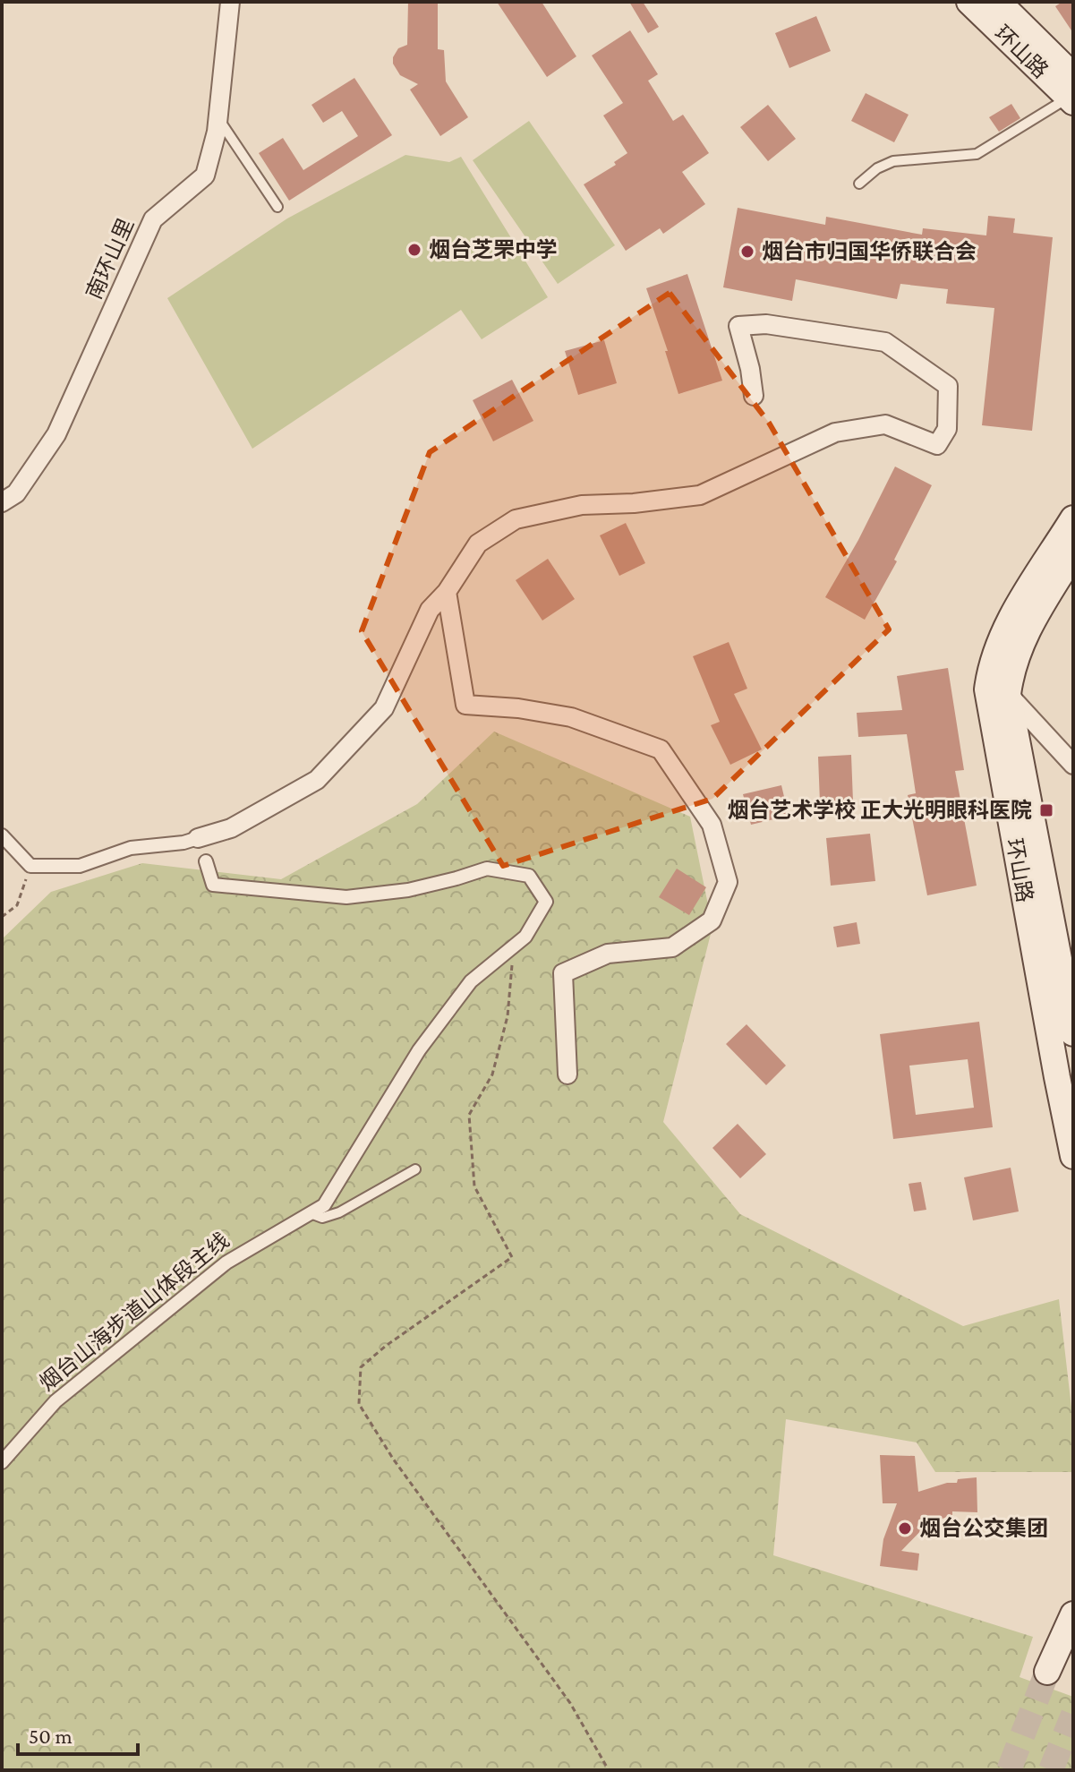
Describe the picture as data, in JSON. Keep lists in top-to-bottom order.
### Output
{
  "streets": {
    "main road": ["环山路"],
    "street": ["南环山里", "烟台山海步道山体段主线"]
  },
  "places": {
    "other": ["烟台芝罘中学", "烟台市归国华侨联合会", "烟台公交集团"],
    "transit": ["烟台艺术学校 正大光明眼科医院"]
  },
  "scale_bar": "50 m"
}
